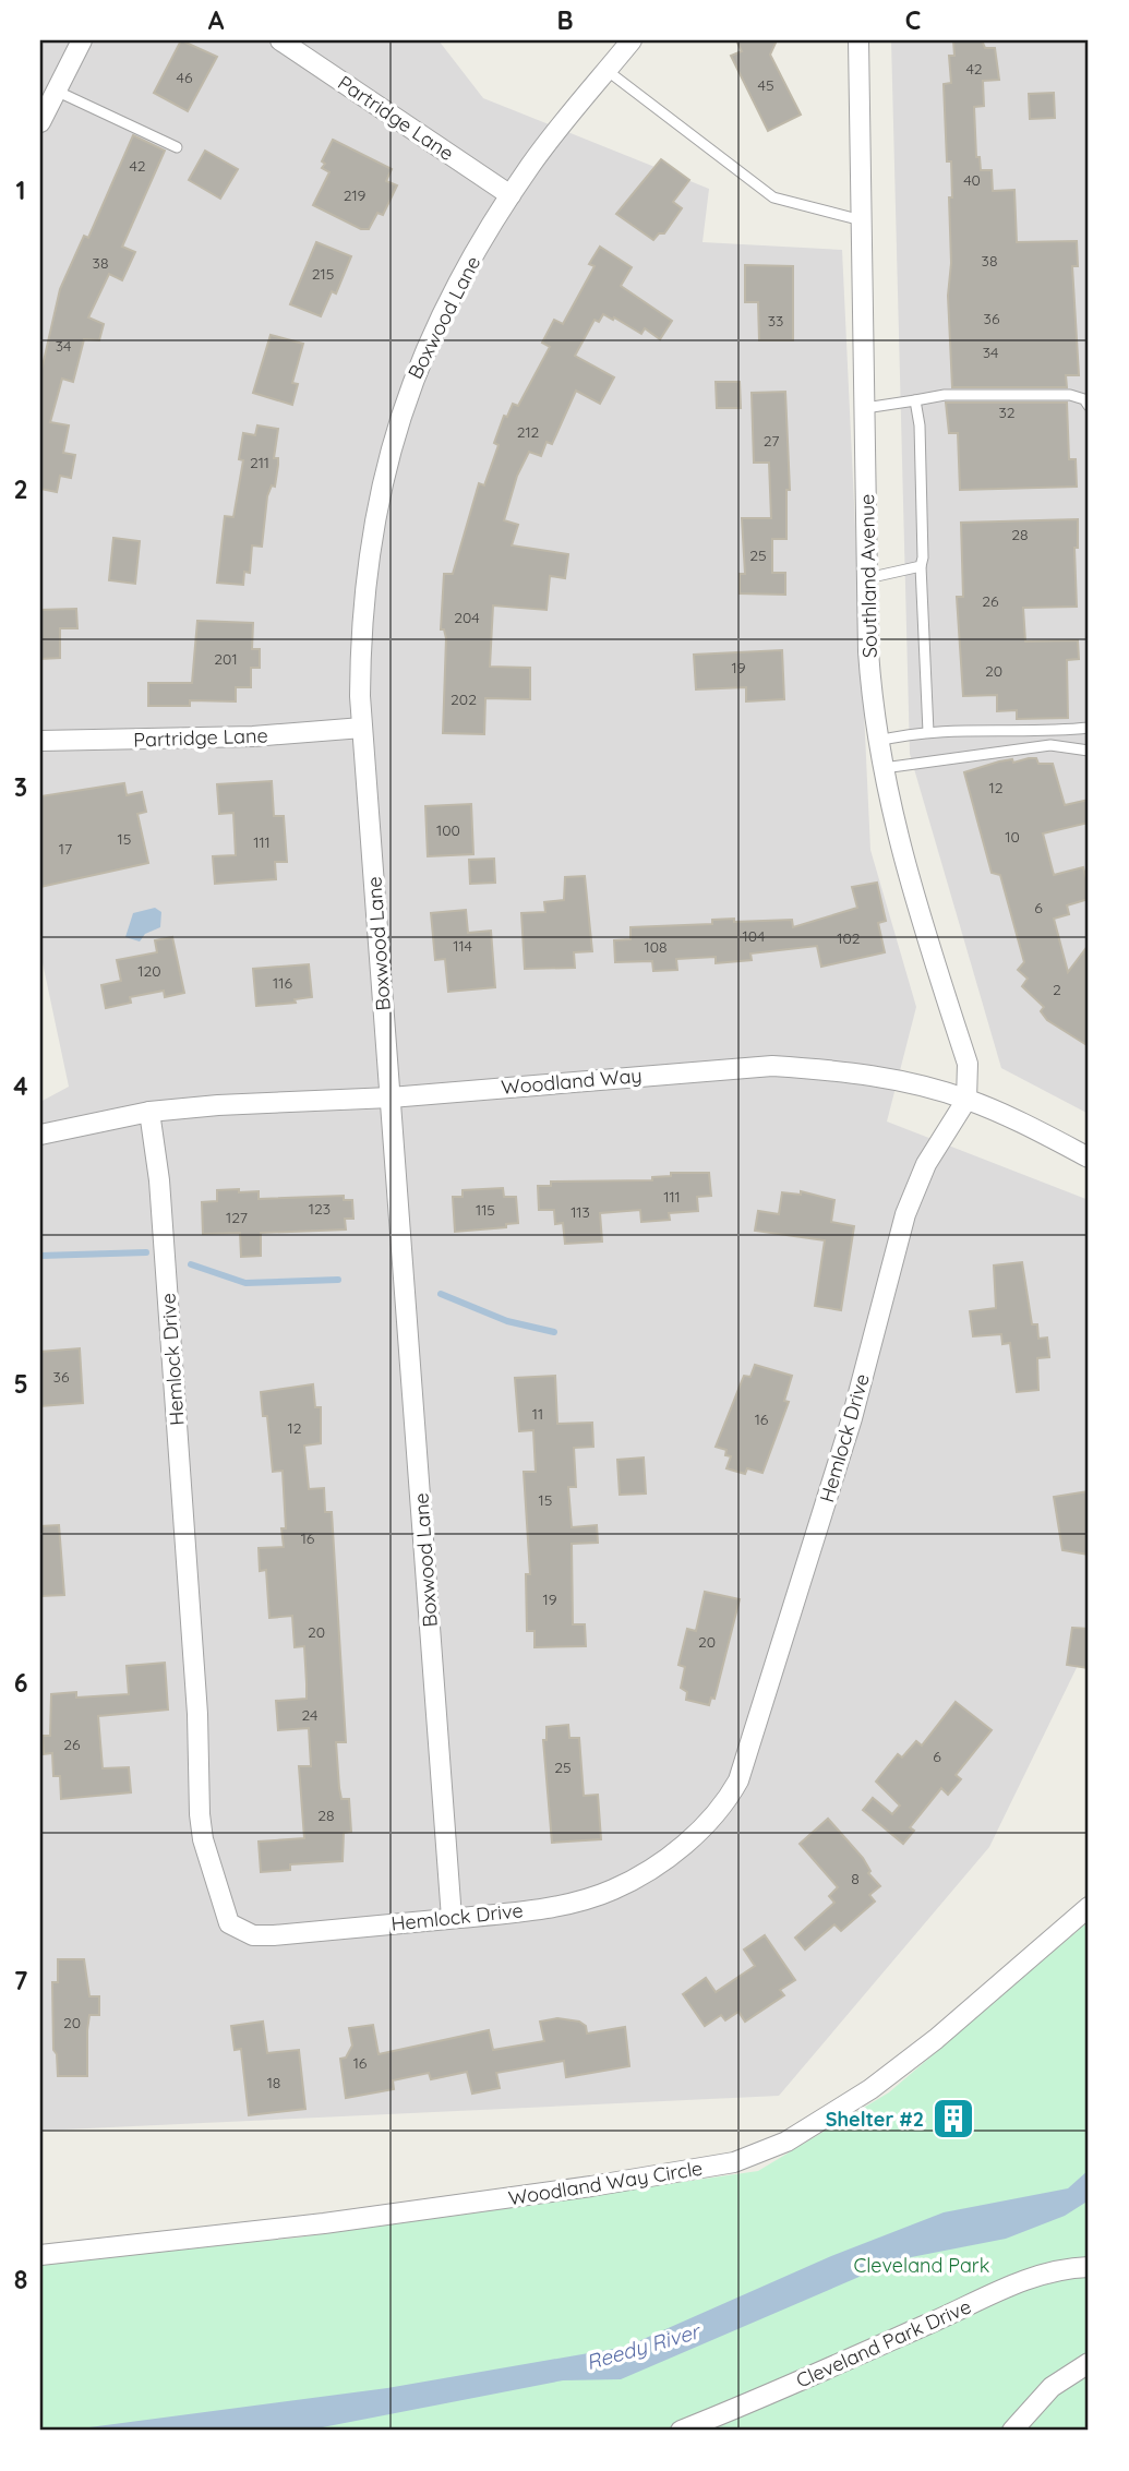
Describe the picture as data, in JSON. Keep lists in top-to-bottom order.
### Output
{
  "streets": {
    "street": [
      "Partridge Lane",
      "Boxwood Lane",
      "Southland Avenue",
      "Woodland Way",
      "Hemlock Drive",
      "Woodland Way Circle",
      "Cleveland Park Drive"
    ]
  },
  "crossings": [
    ["Partridge Lane", "Boxwood Lane"],
    ["Boxwood Lane", "Woodland Way"],
    ["Boxwood Lane", "Hemlock Drive"],
    ["Southland Avenue", "Woodland Way"],
    ["Southland Avenue", "Hemlock Drive"],
    ["Woodland Way", "Hemlock Drive"]
  ],
  "water": ["Reedy River"],
  "parks": ["Cleveland Park"],
  "places": {
    "building": ["Shelter #2"]
  },
  "house_numbers": [
    "42",
    "46",
    "45",
    "42",
    "40",
    "219",
    "38",
    "38",
    "215",
    "36",
    "33",
    "34",
    "34",
    "32",
    "212",
    "27",
    "211",
    "28",
    "25",
    "26",
    "204",
    "201",
    "19",
    "20",
    "202",
    "12",
    "100",
    "10",
    "15",
    "111",
    "17",
    "6",
    "104",
    "102",
    "114",
    "108",
    "120",
    "116",
    "2",
    "111",
    "123",
    "115",
    "113",
    "127",
    "36",
    "11",
    "16",
    "12",
    "15",
    "16",
    "19",
    "20",
    "20",
    "24",
    "26",
    "6",
    "25",
    "28",
    "8",
    "20",
    "16",
    "18"
  ],
  "grid": {
    "columns": ["A", "B", "C"],
    "rows": [
      "1",
      "2",
      "3",
      "4",
      "5",
      "6",
      "7",
      "8"
    ]
  }
}
